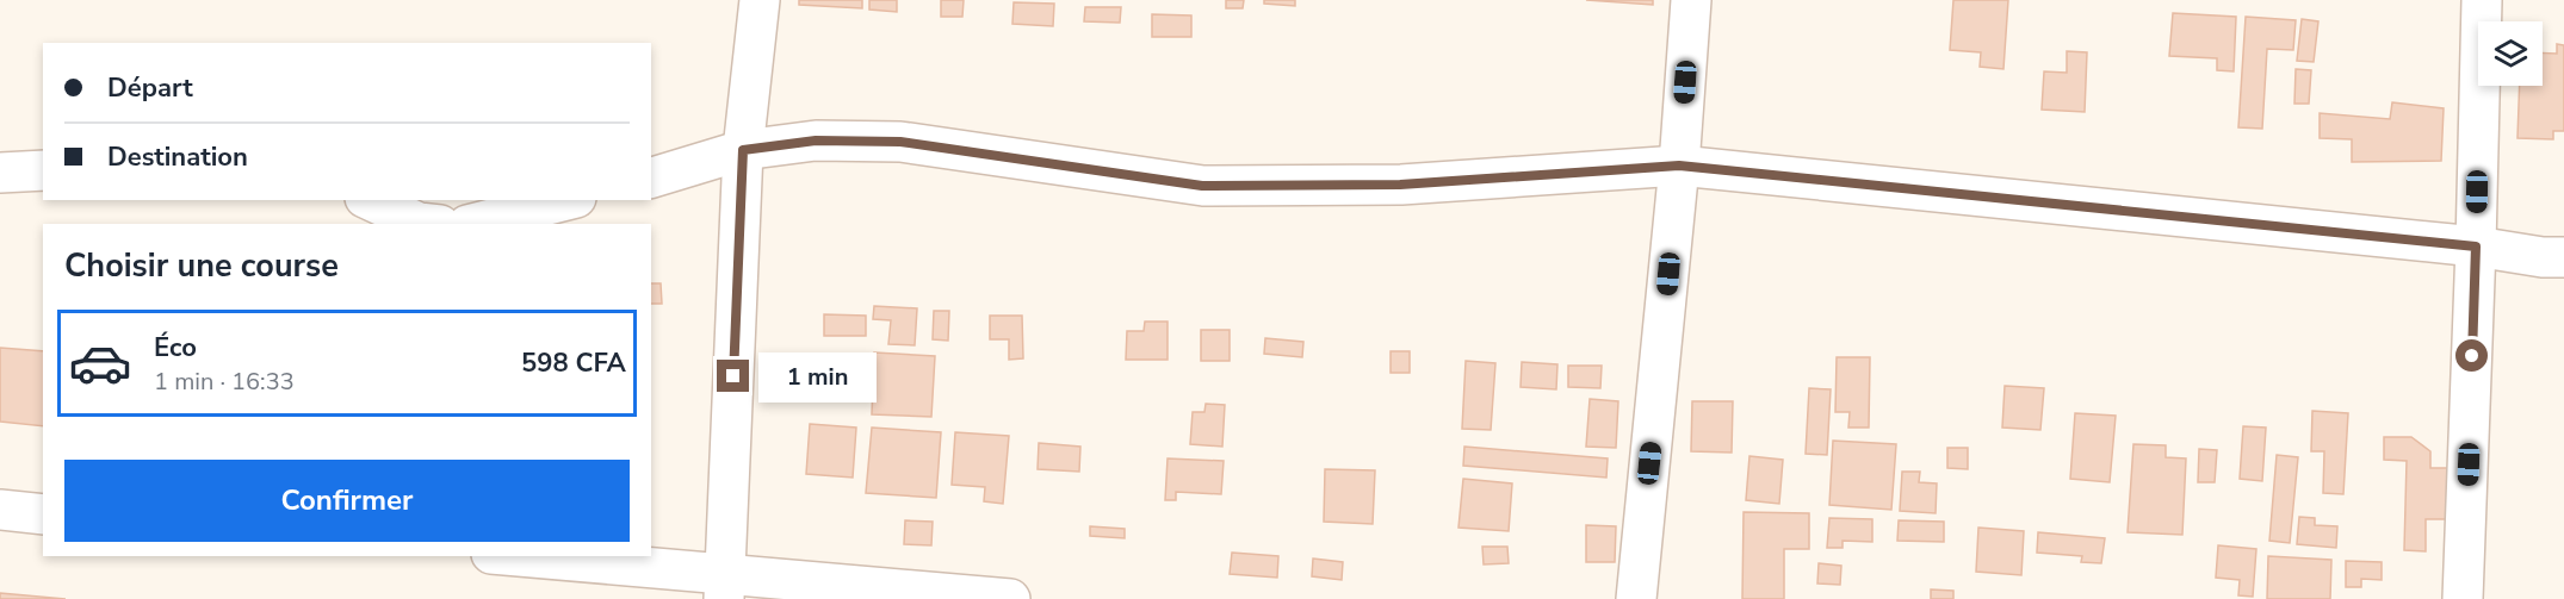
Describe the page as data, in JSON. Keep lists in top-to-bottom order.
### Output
{
  "page": {
    "banner": ["Départ", "Destination"],
    "heading": "Choisir une course",
    "list": [
      {
        "name": "Éco",
        "note": "1 min · 16:33",
        "value": "598 CFA"
      }
    ],
    "bubble": "1 min",
    "buttons": "Confirmer"
  }
}
